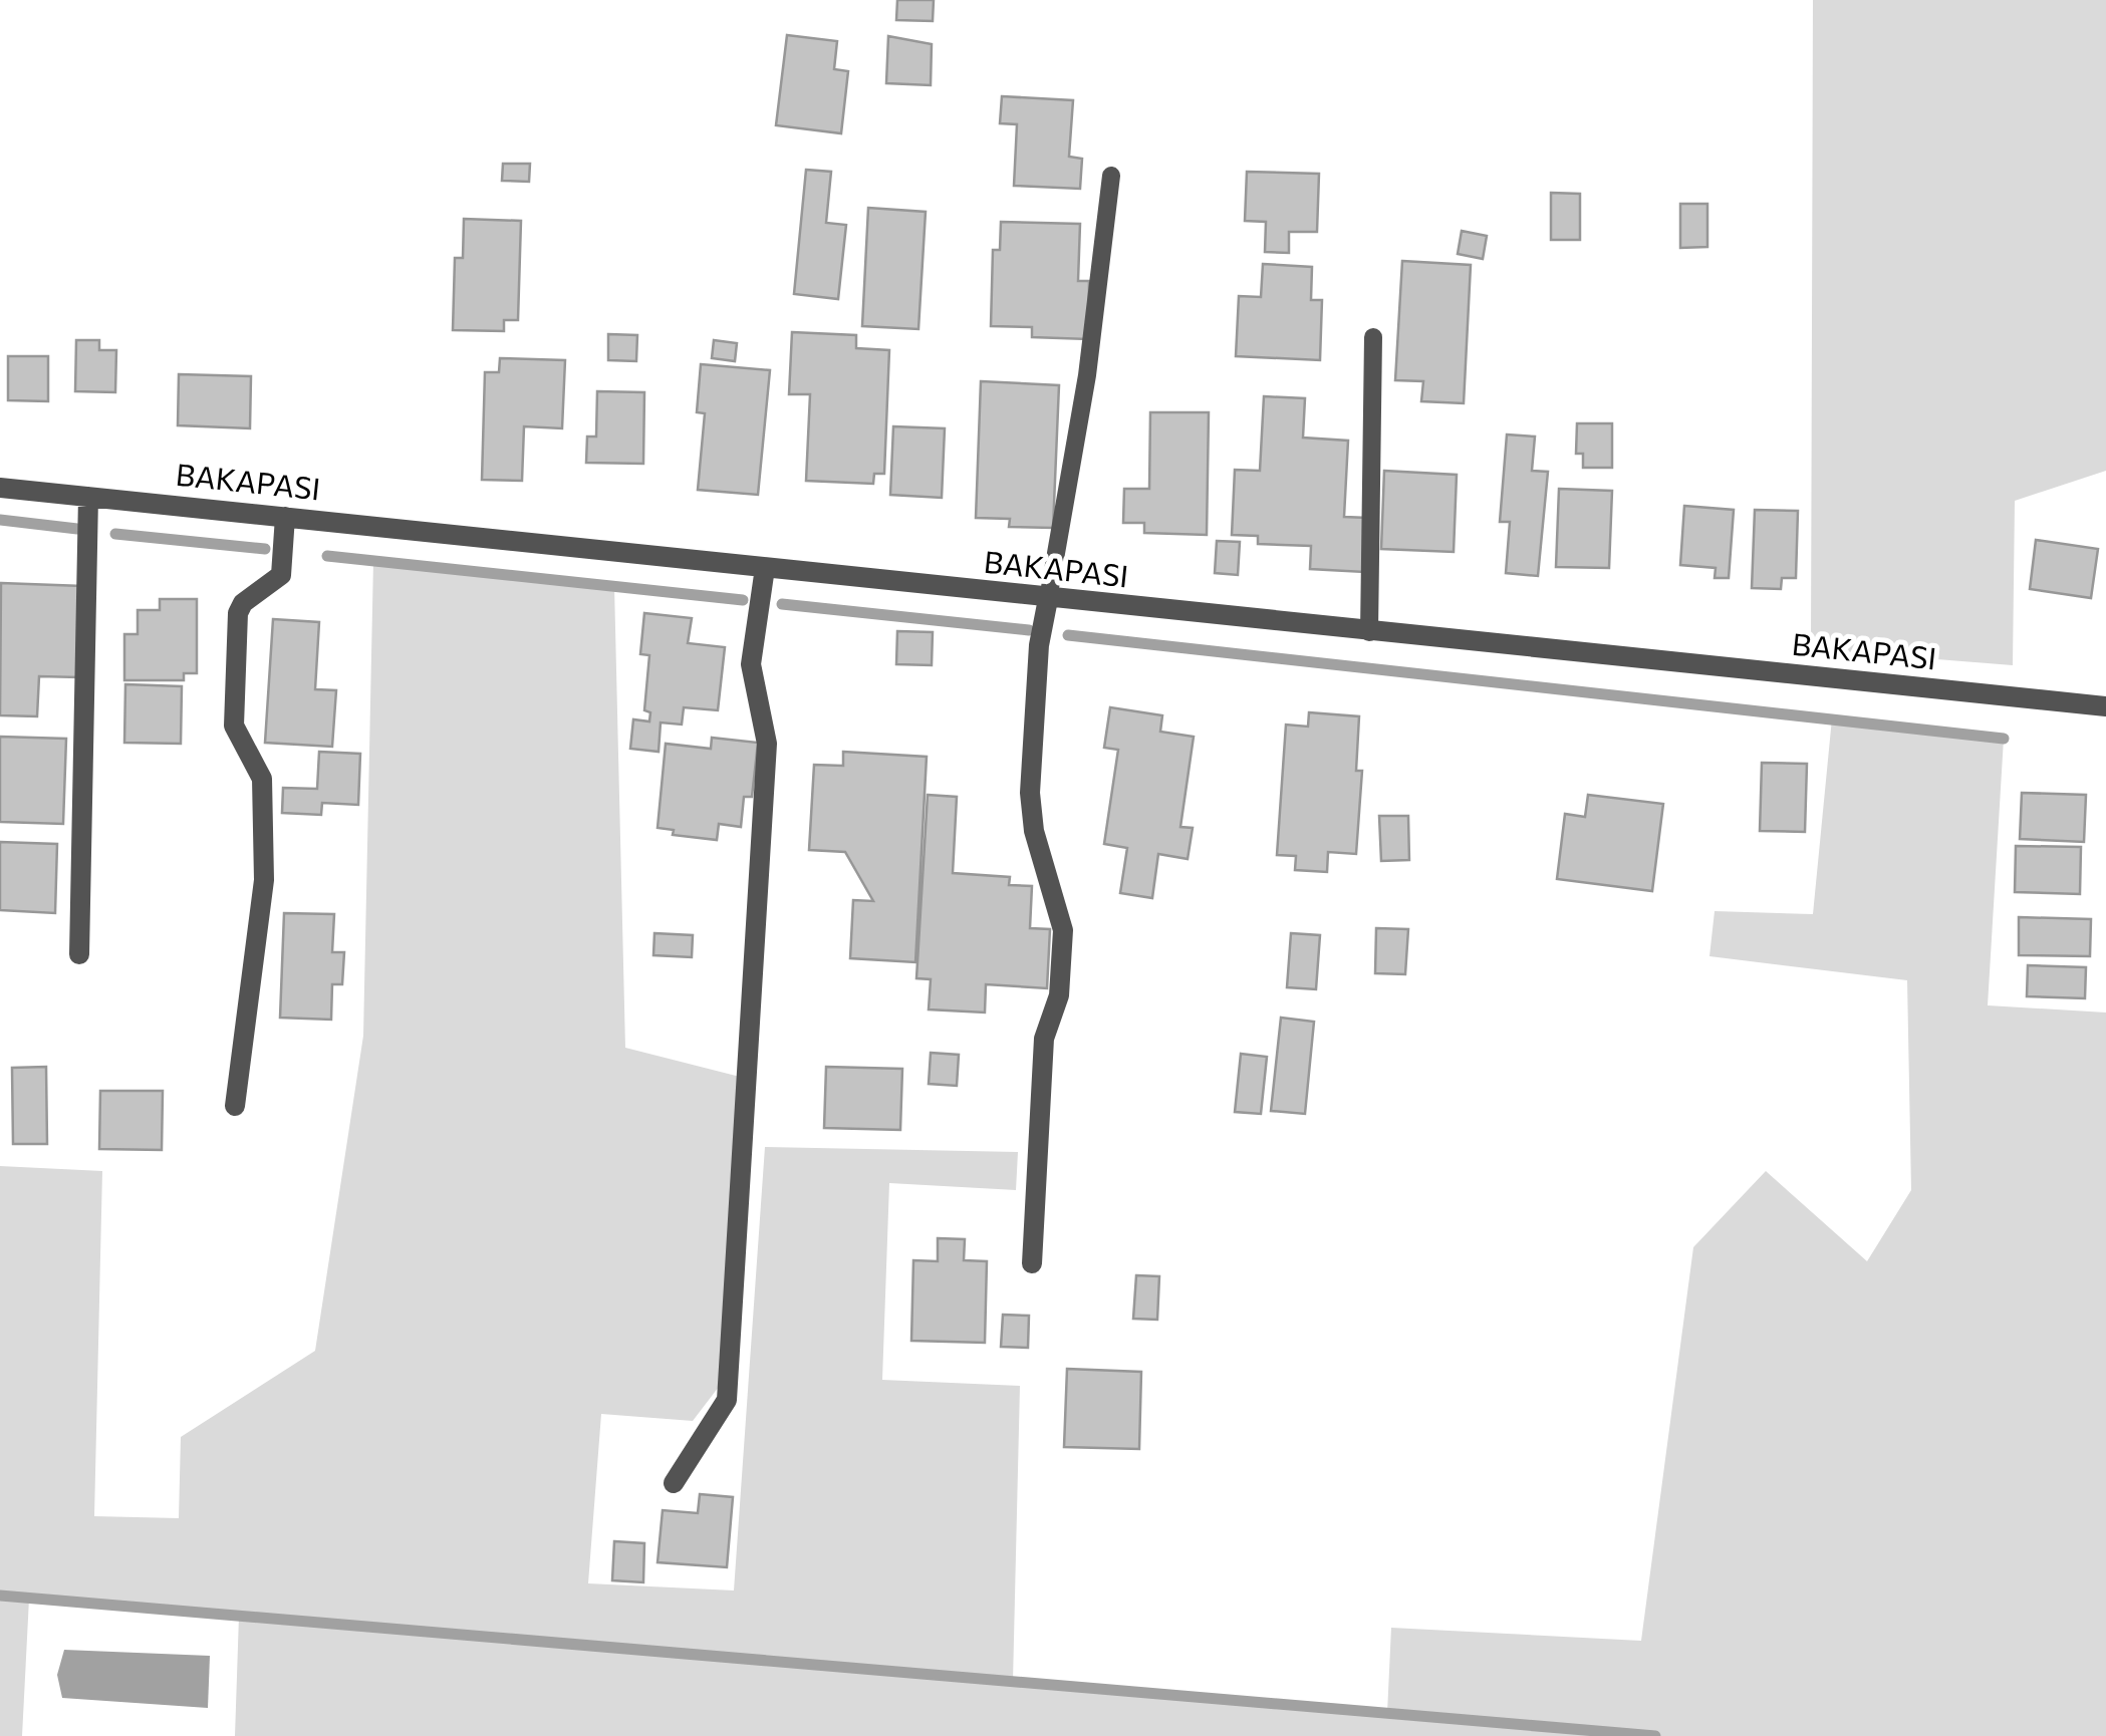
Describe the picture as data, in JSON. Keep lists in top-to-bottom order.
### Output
{
  "streets": {
    "street": ["BAKAPASI"]
  }
}
